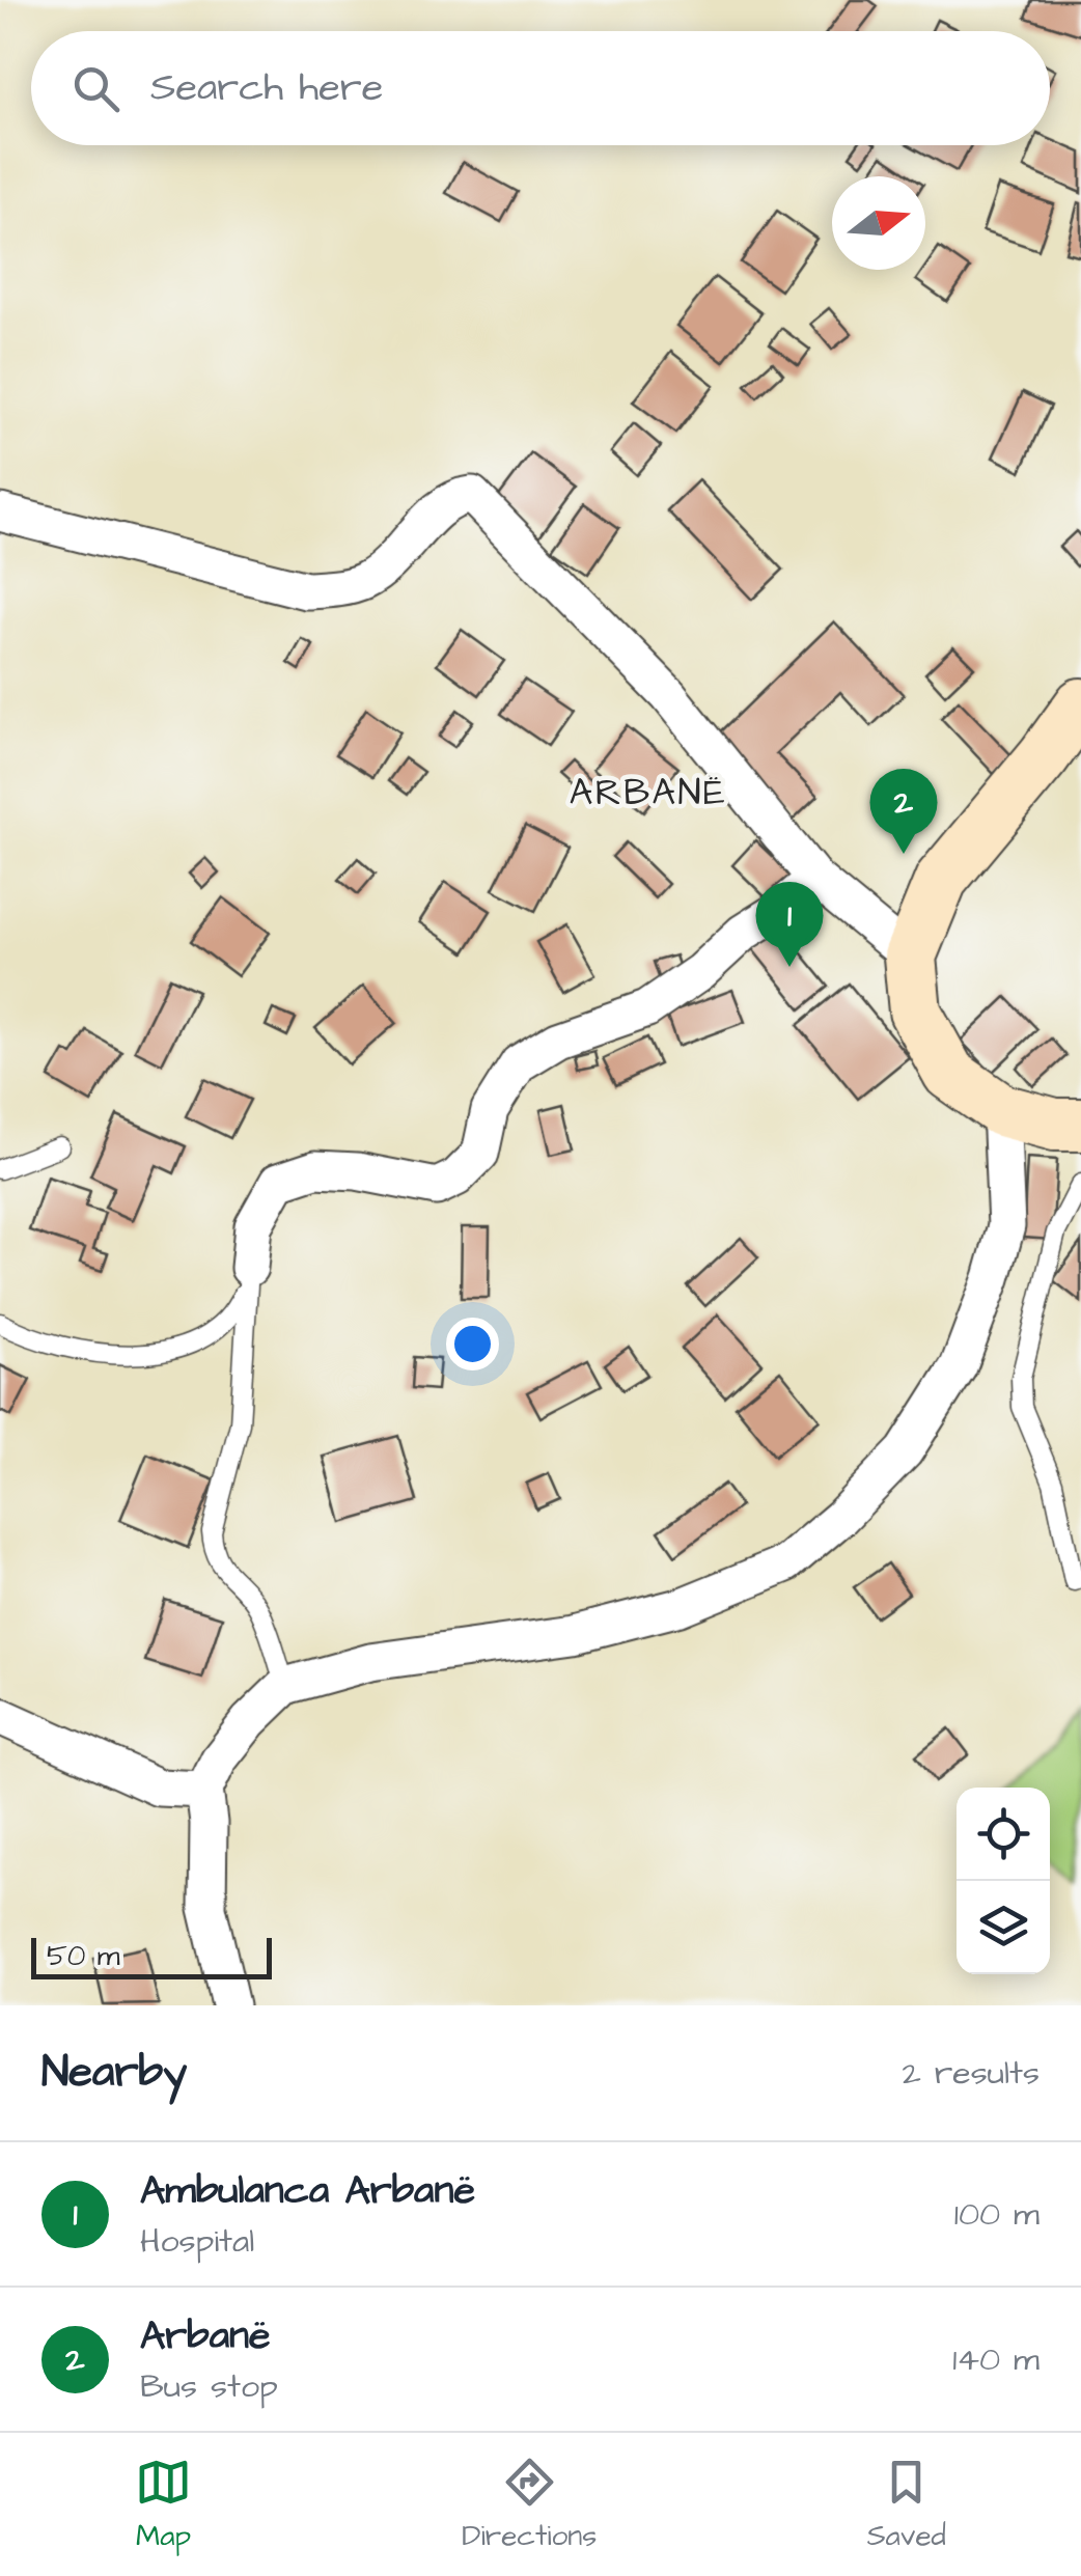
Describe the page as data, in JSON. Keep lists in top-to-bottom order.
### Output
{
  "districts": ["ARBANË"],
  "scale_bar": "50 m",
  "north": "right",
  "page": {
    "search": "Search here",
    "pins": ["2", "1"],
    "scale": "50 m",
    "heading": ["Nearby", "2 results"],
    "list": [
      {
        "mark": "1",
        "name": "Ambulanca Arbanë",
        "note": "Hospital",
        "value": "100 m"
      },
      {
        "mark": "2",
        "name": "Arbanë",
        "note": "Bus stop",
        "value": "140 m"
      }
    ],
    "nav": ["Map", "Directions", "Saved"]
  }
}
